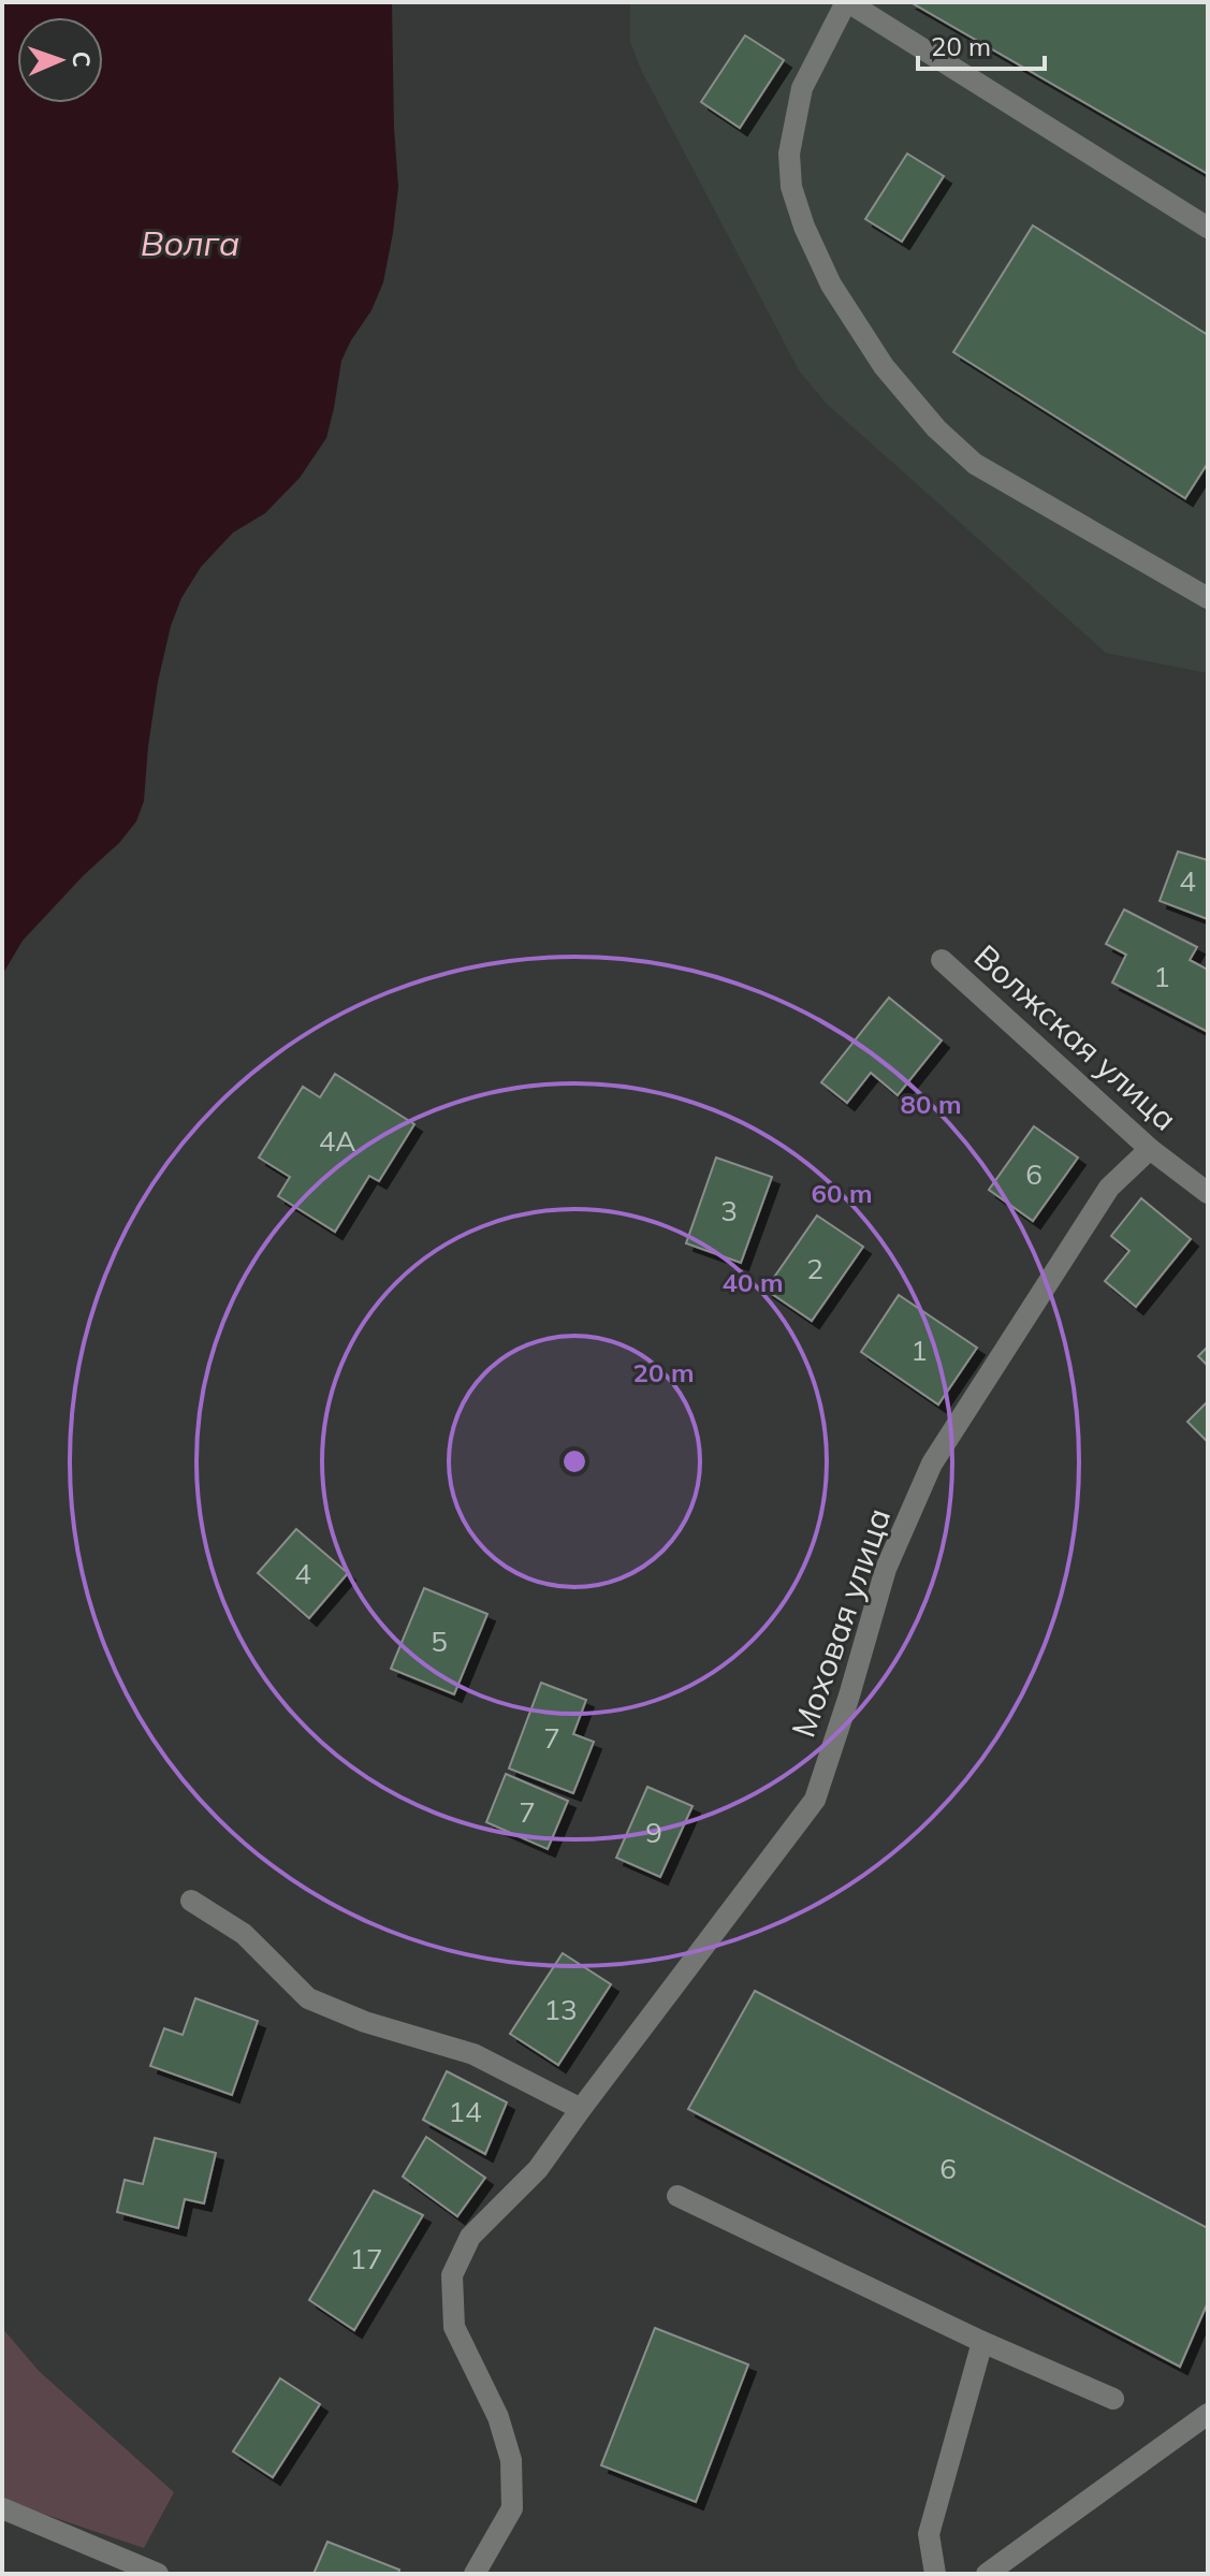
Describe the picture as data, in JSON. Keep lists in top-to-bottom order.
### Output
{
  "streets": {
    "street": ["Волжская улица", "Моховая улица"]
  },
  "crossings": [
    ["Волжская улица", "Моховая улица"]
  ],
  "water": ["Волга"],
  "house_numbers": [
    "4",
    "1",
    "4А",
    "6",
    "3",
    "2",
    "1",
    "4",
    "5",
    "7",
    "7",
    "9",
    "13",
    "14",
    "6",
    "17"
  ],
  "scale_bar": "20 m",
  "north": "right",
  "rings": [
    "80 m",
    "60 m",
    "40 m",
    "20 m"
  ]
}
